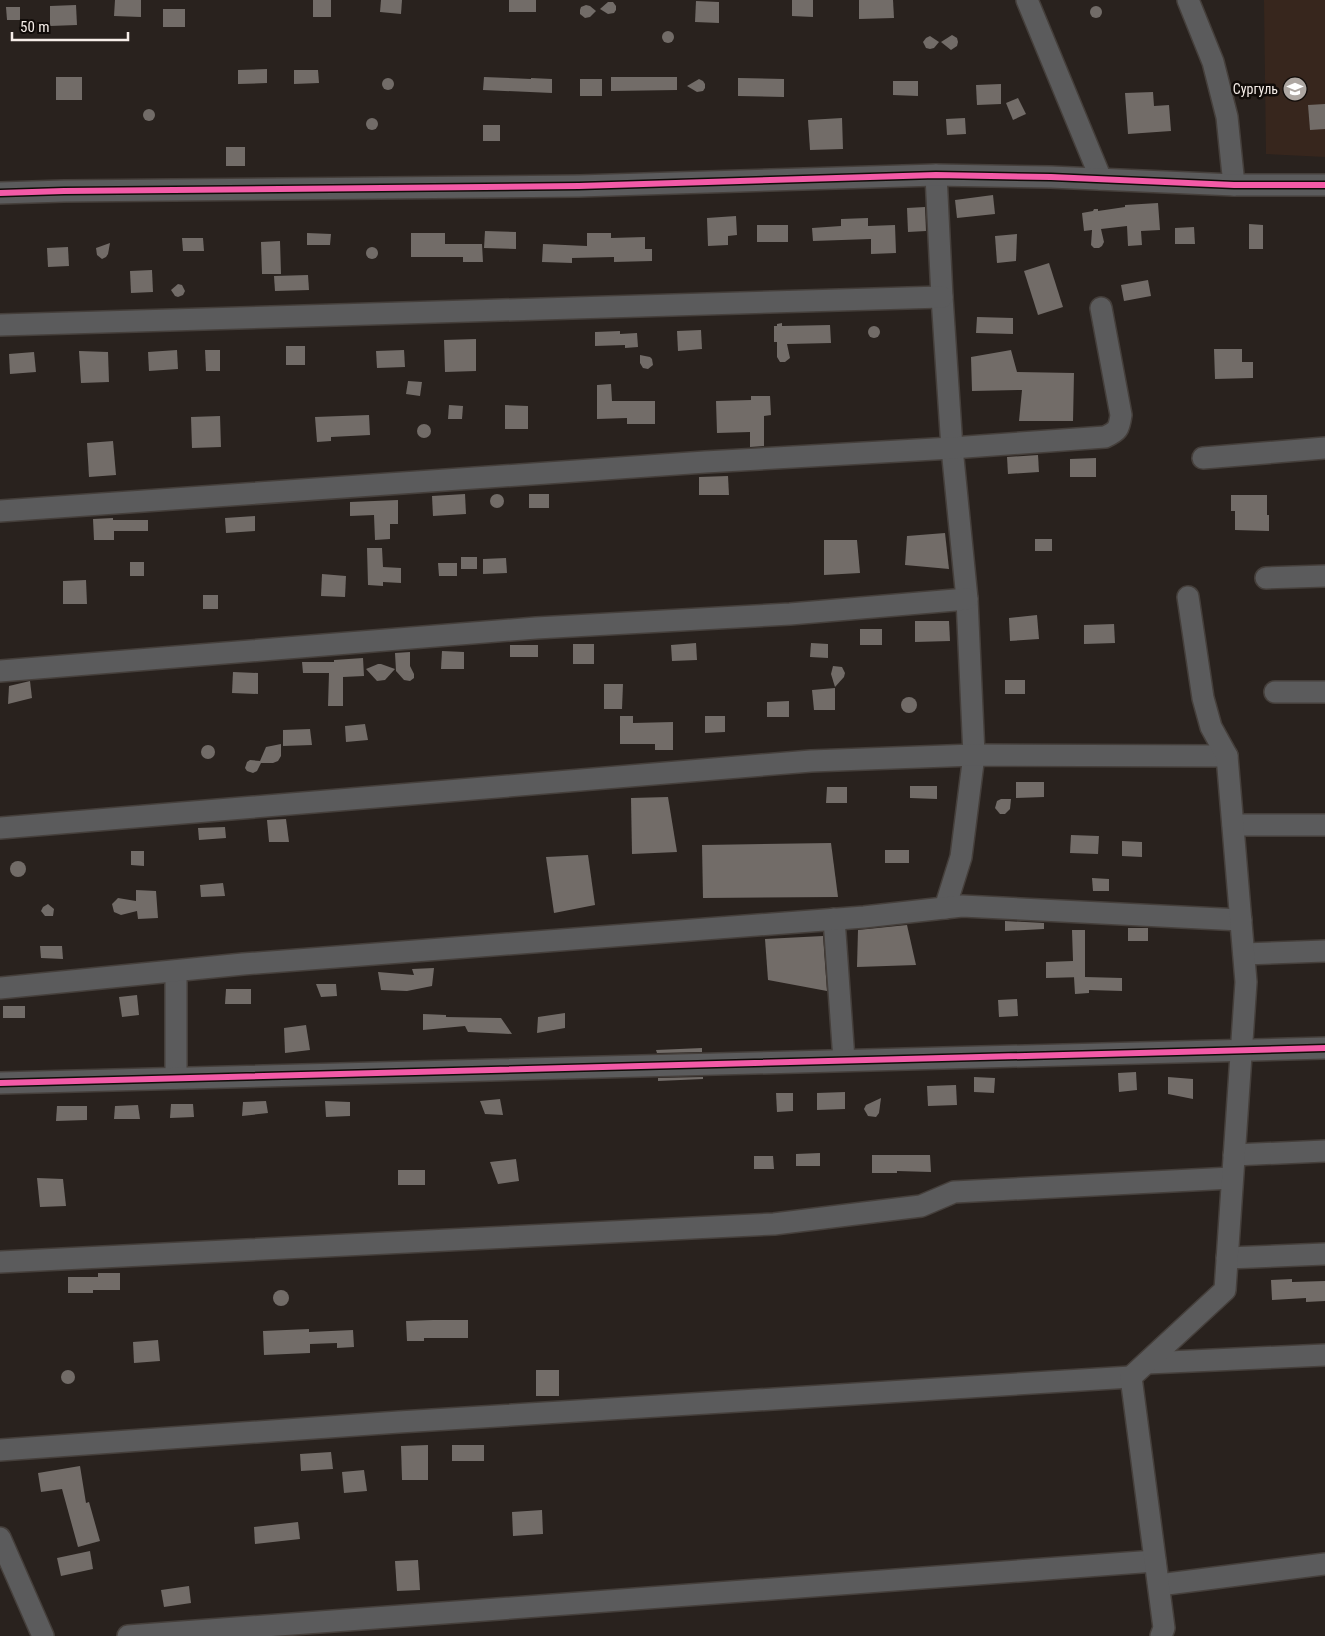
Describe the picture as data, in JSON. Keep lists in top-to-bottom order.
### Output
{
  "places": {
    "school or university": ["Сургуль"]
  },
  "scale_bar": "50 m"
}
